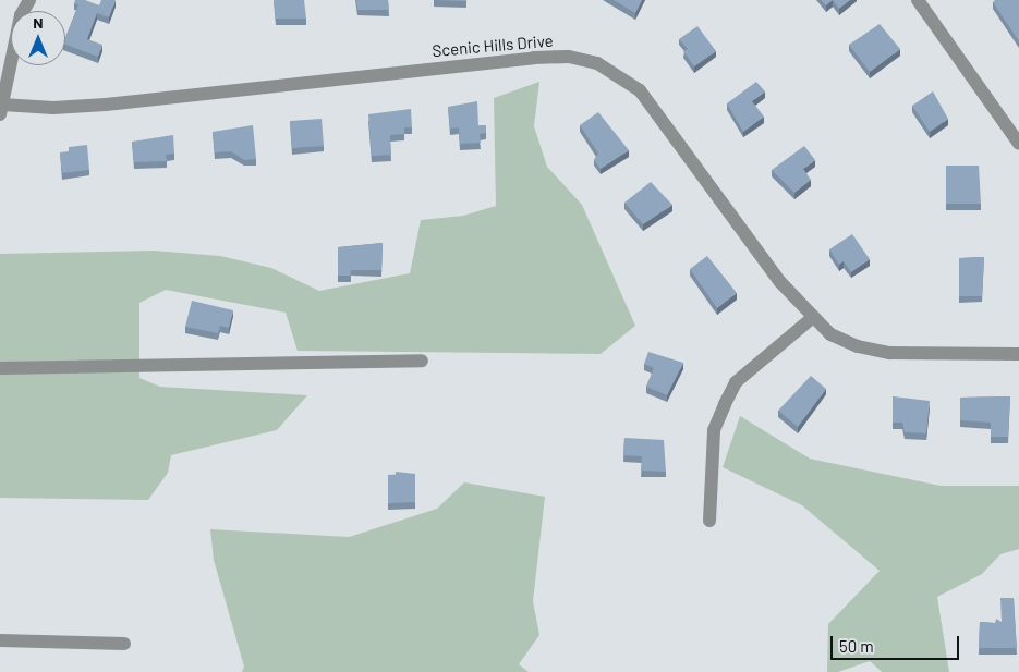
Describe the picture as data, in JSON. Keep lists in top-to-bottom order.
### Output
{
  "streets": {
    "street": ["Scenic Hills Drive"]
  },
  "scale_bar": "50 m",
  "north": "top"
}
